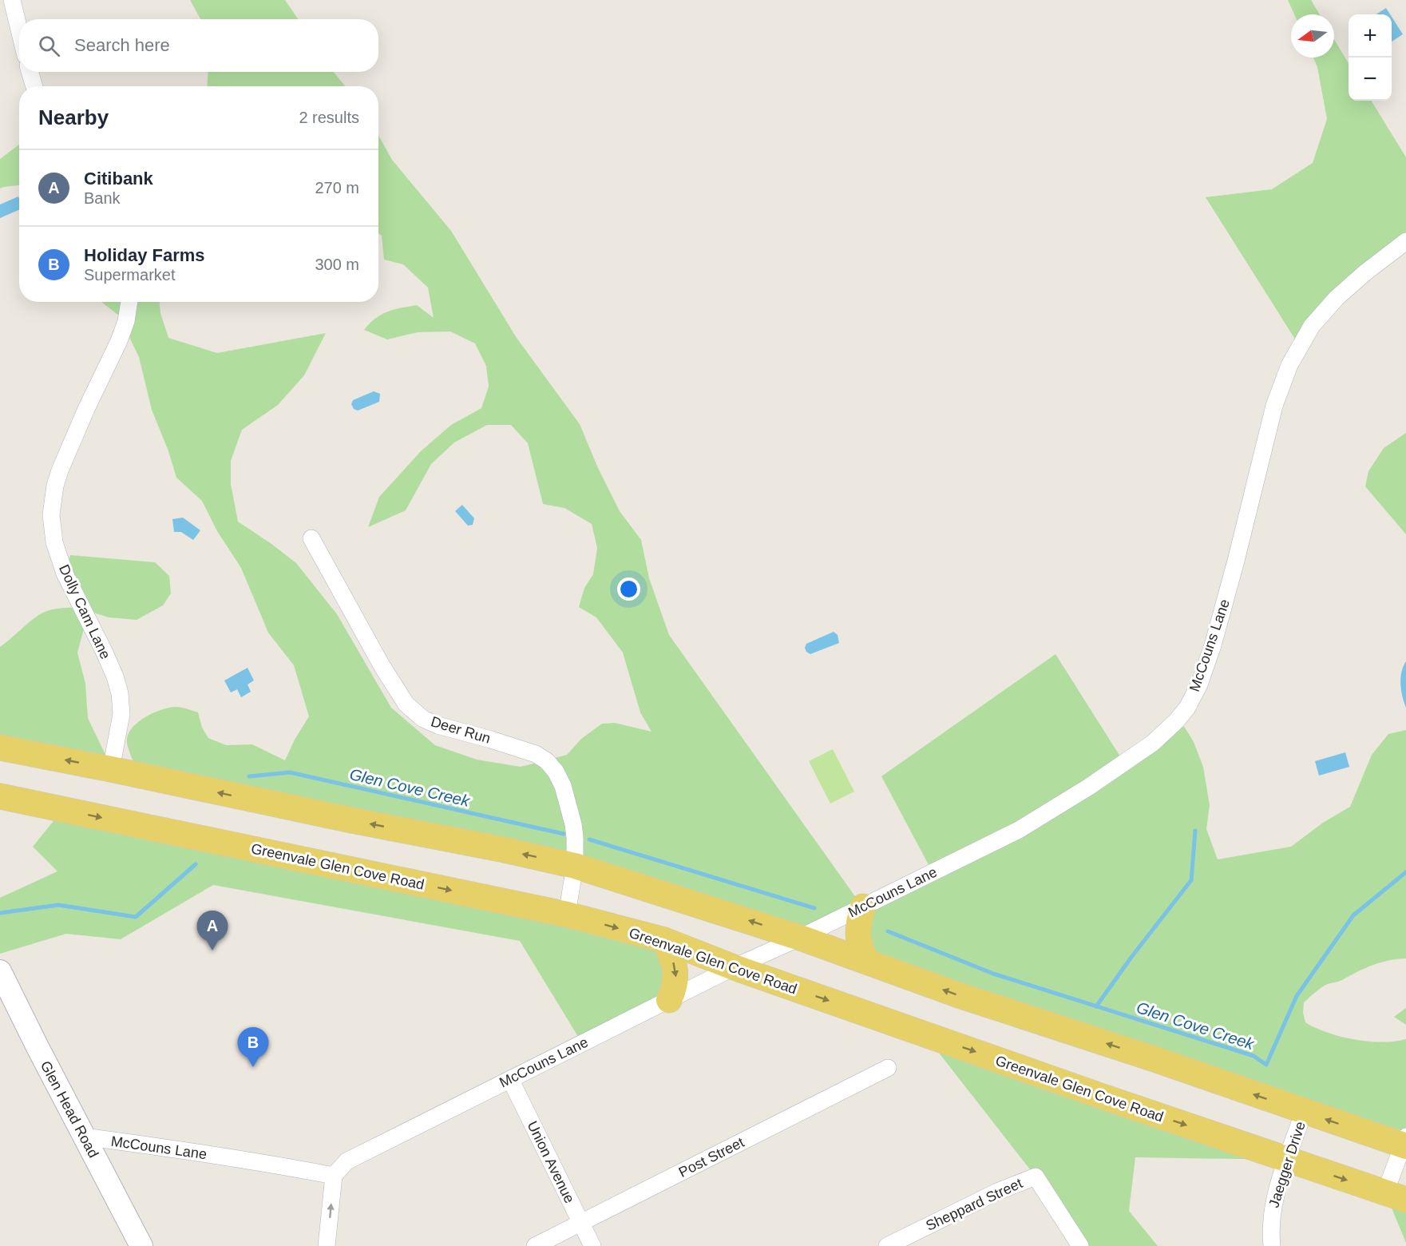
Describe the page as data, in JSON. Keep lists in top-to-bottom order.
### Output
{
  "streets": {
    "main road": ["Greenvale Glen Cove Road", "Glen Head Road"],
    "street": [
      "Dolly Cam Lane",
      "McCouns Lane",
      "Deer Run",
      "Post Street",
      "Union Avenue",
      "Jaegger Drive",
      "Sheppard Street"
    ]
  },
  "crossings": [
    ["McCouns Lane", "Greenvale Glen Cove Road"],
    ["McCouns Lane", "Glen Head Road"],
    ["McCouns Lane", "Union Avenue"],
    ["Deer Run", "Greenvale Glen Cove Road"],
    ["Greenvale Glen Cove Road", "Jaegger Drive"],
    ["Post Street", "Union Avenue"]
  ],
  "water": ["Glen Cove Creek"],
  "north": "left",
  "page": {
    "map_buttons": ["+", "−"],
    "search": "Search here",
    "heading": ["Nearby", "2 results"],
    "list": [
      {
        "mark": "A",
        "name": "Citibank",
        "note": "Bank",
        "value": "270 m"
      },
      {
        "mark": "B",
        "name": "Holiday Farms",
        "note": "Supermarket",
        "value": "300 m"
      }
    ],
    "pins": ["A", "B"]
  }
}
